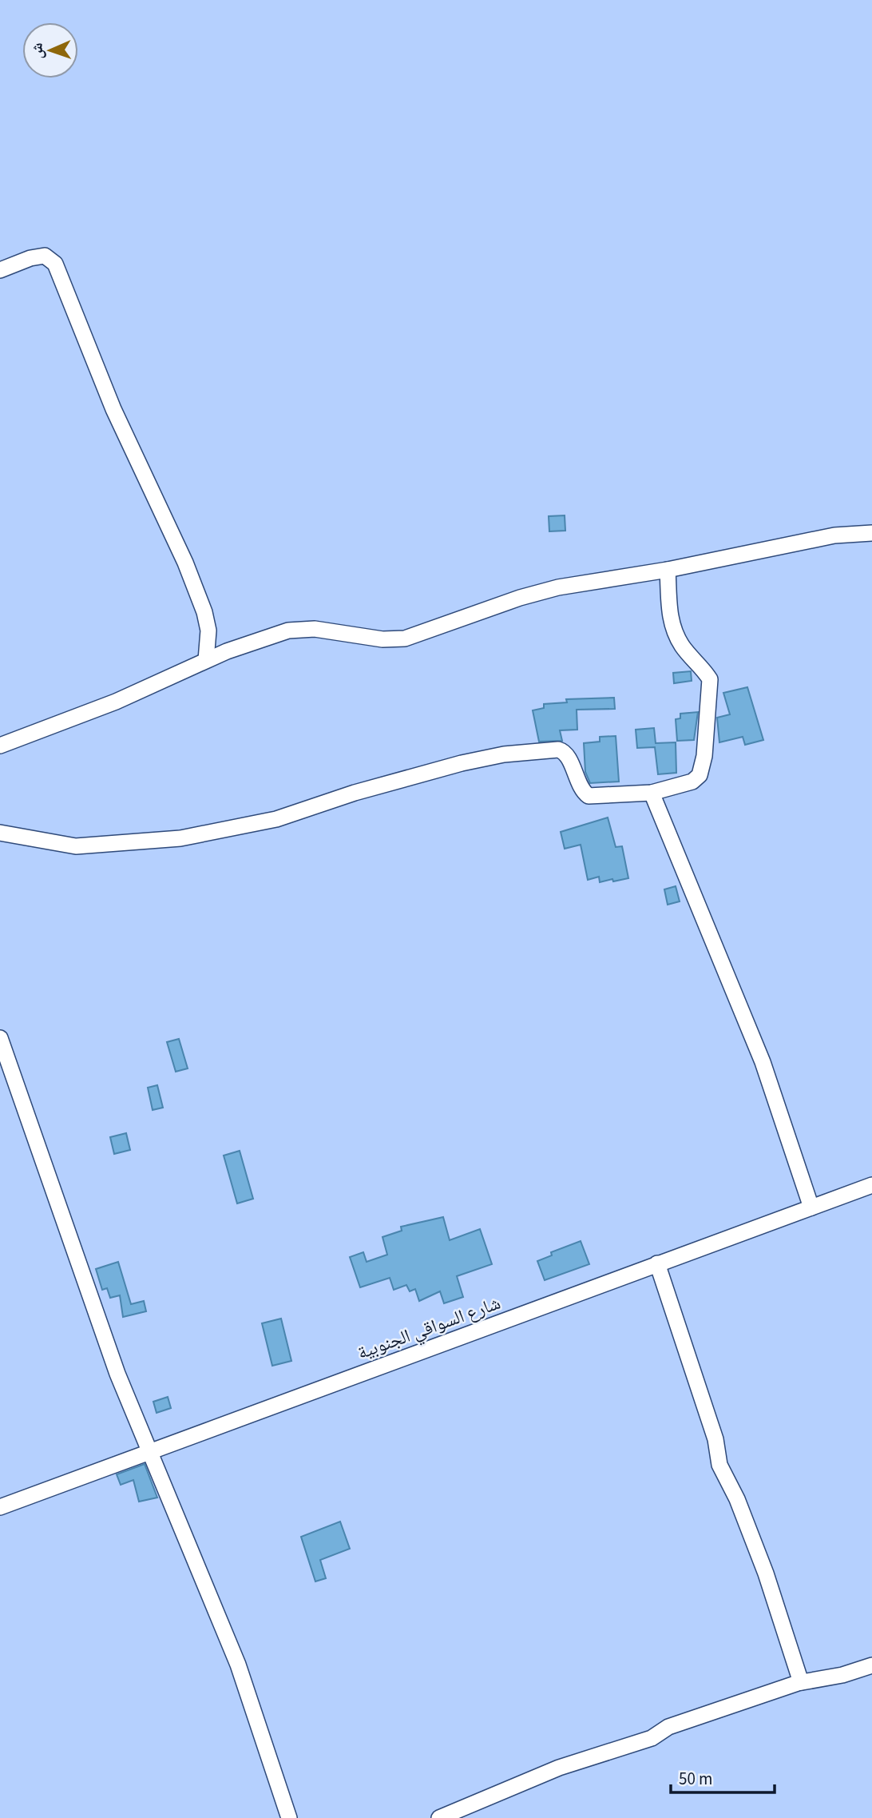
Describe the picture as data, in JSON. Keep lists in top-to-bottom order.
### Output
{
  "streets": {
    "street": ["شارع السواقي الجنوبية"]
  },
  "scale_bar": "50 m",
  "north": "left"
}
